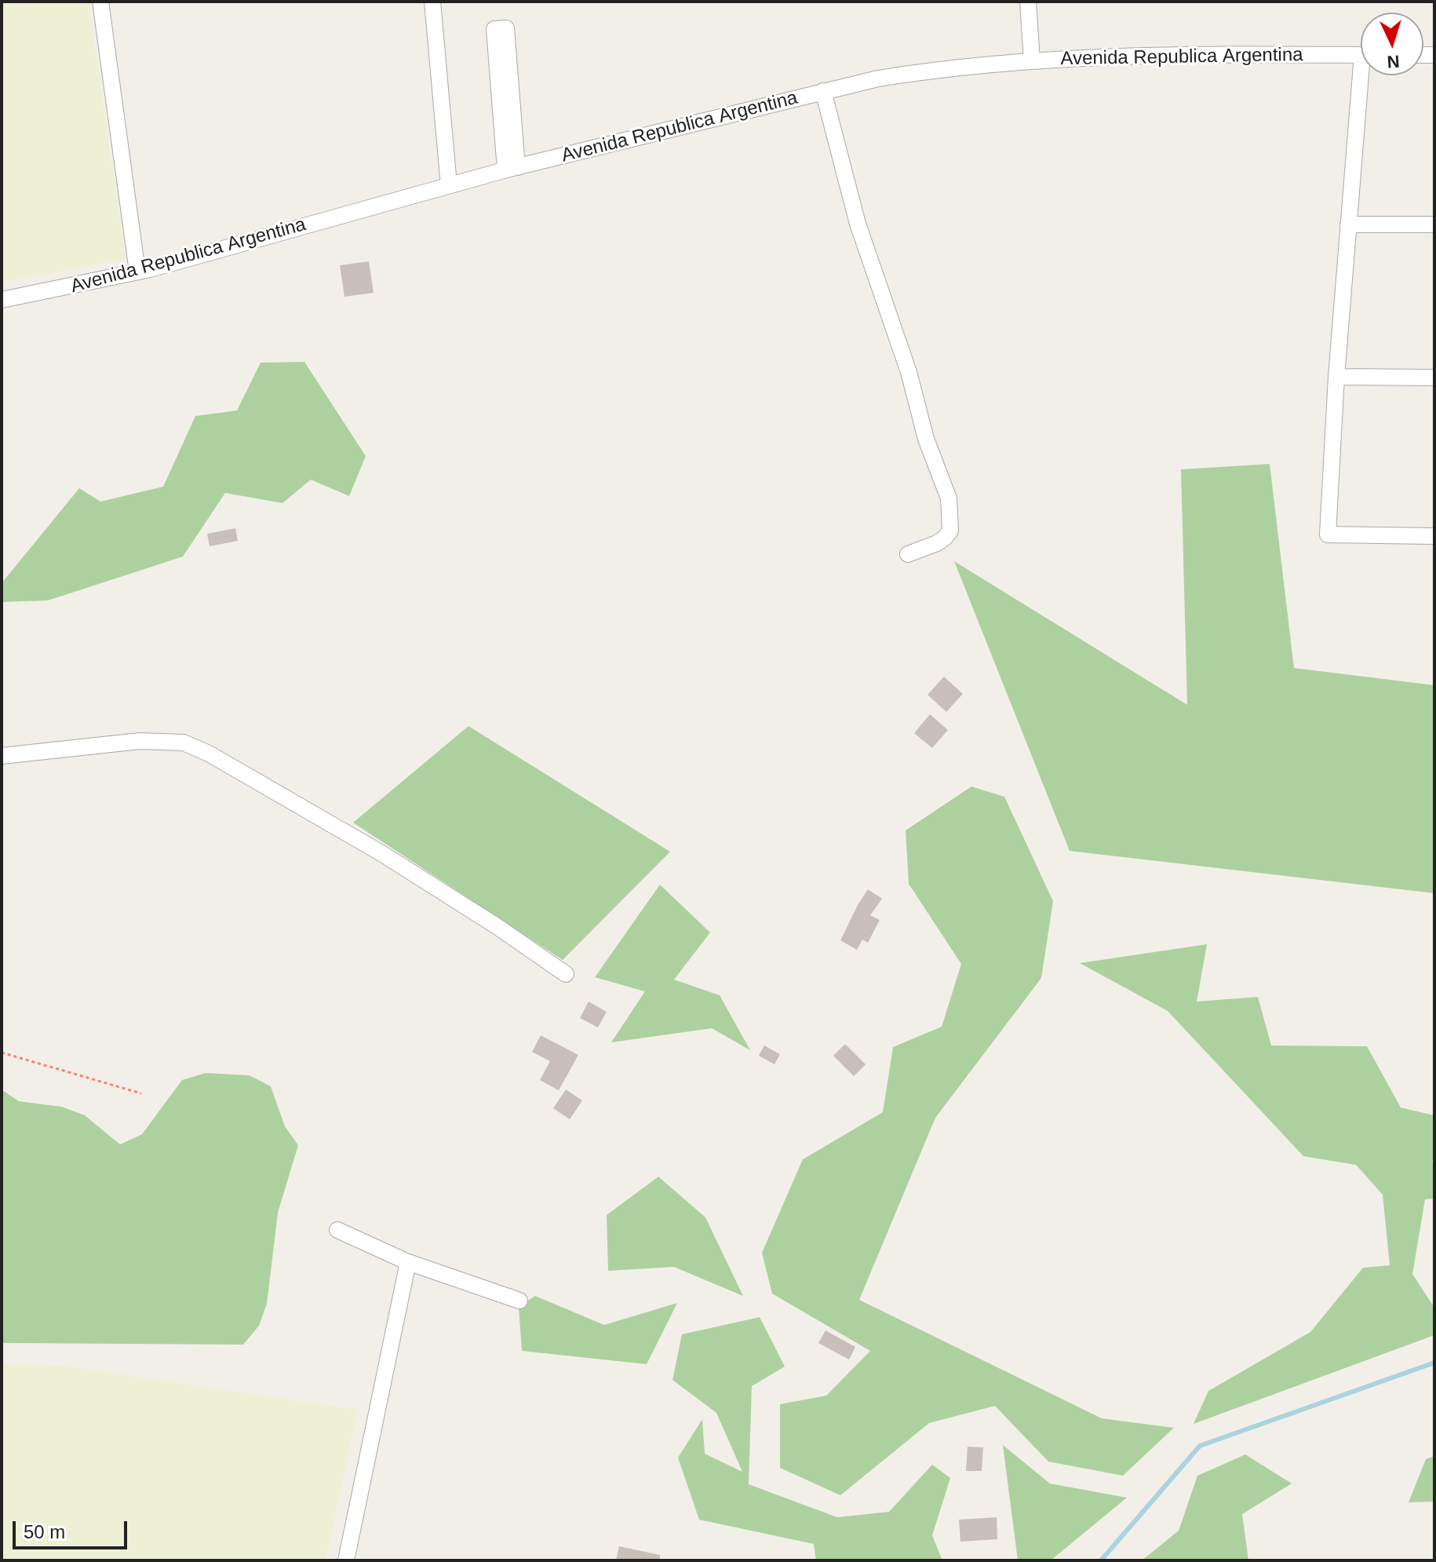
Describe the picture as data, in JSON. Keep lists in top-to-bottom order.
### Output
{
  "streets": {
    "street": ["Avenida Republica Argentina"]
  },
  "scale_bar": "50 m",
  "north": "bottom"
}
